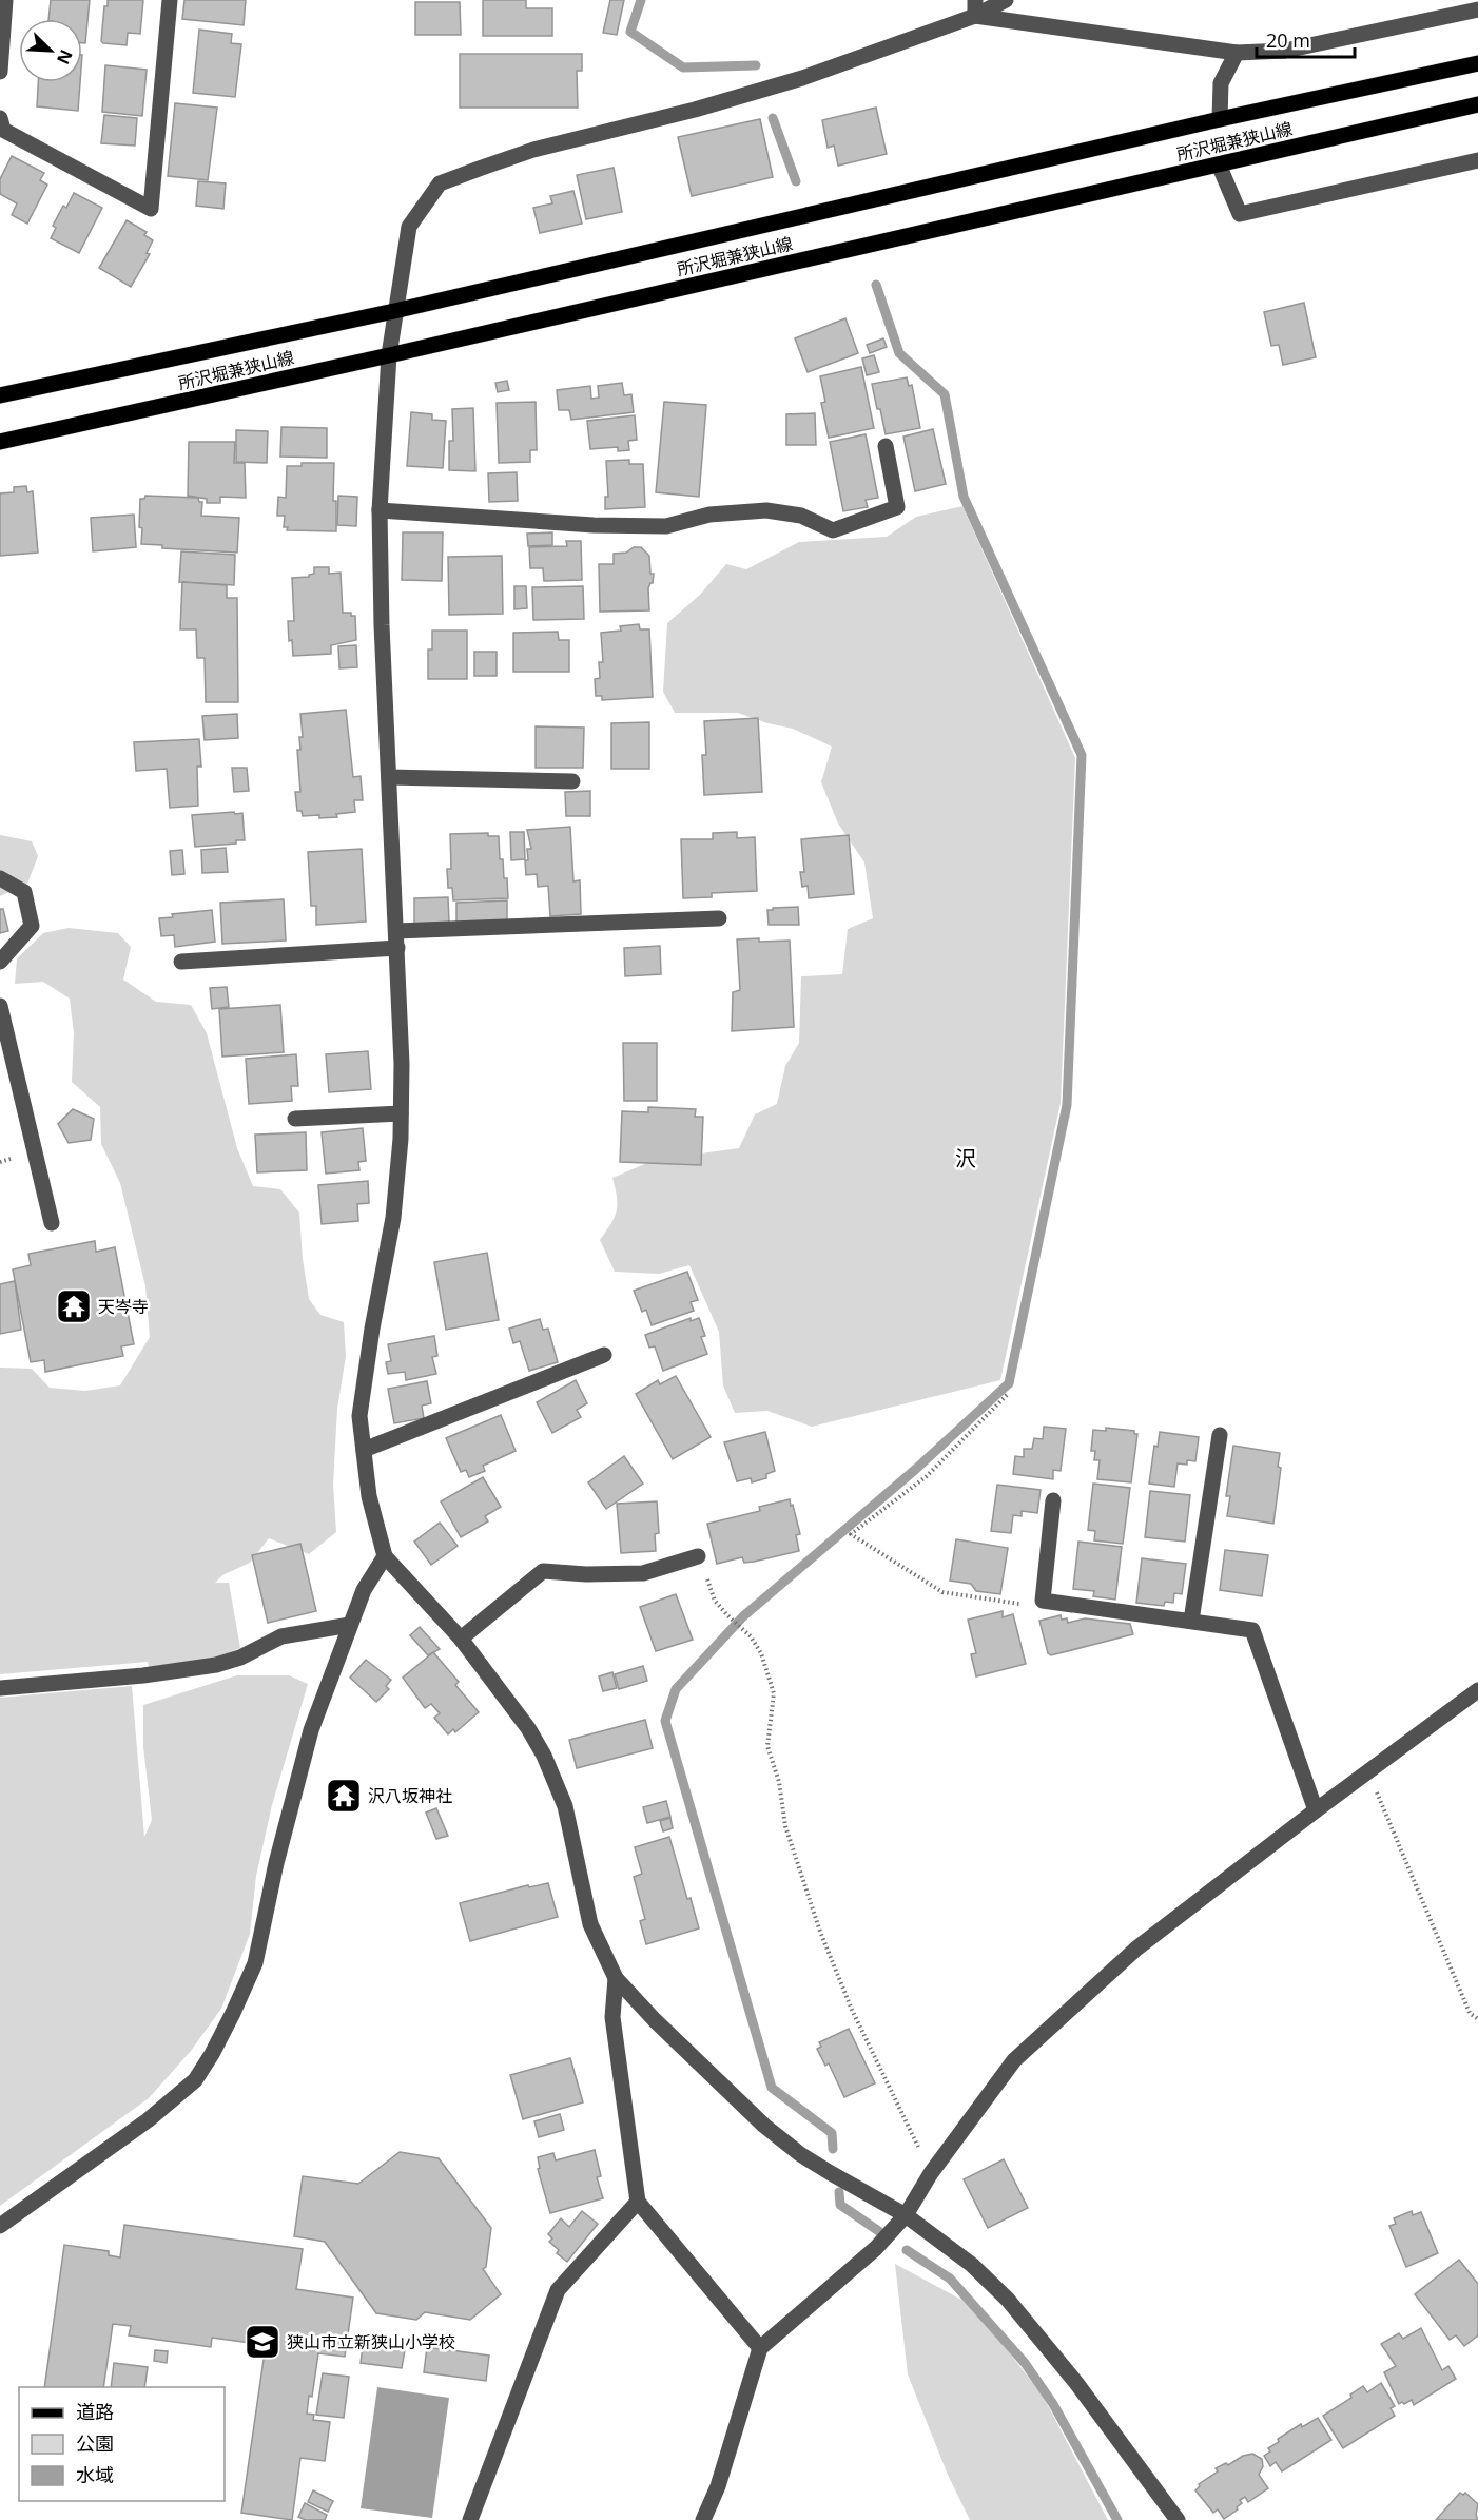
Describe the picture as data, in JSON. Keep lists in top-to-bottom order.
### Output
{
  "streets": {
    "main road": ["所沢堀兼狭山線"]
  },
  "districts": ["沢"],
  "places": {
    "temple": ["天岑寺", "沢八坂神社"],
    "school or university": ["狭山市立新狭山小学校"]
  },
  "legend": ["道路", "公園", "水域"],
  "scale_bar": "20 m",
  "north": "bottom right"
}
